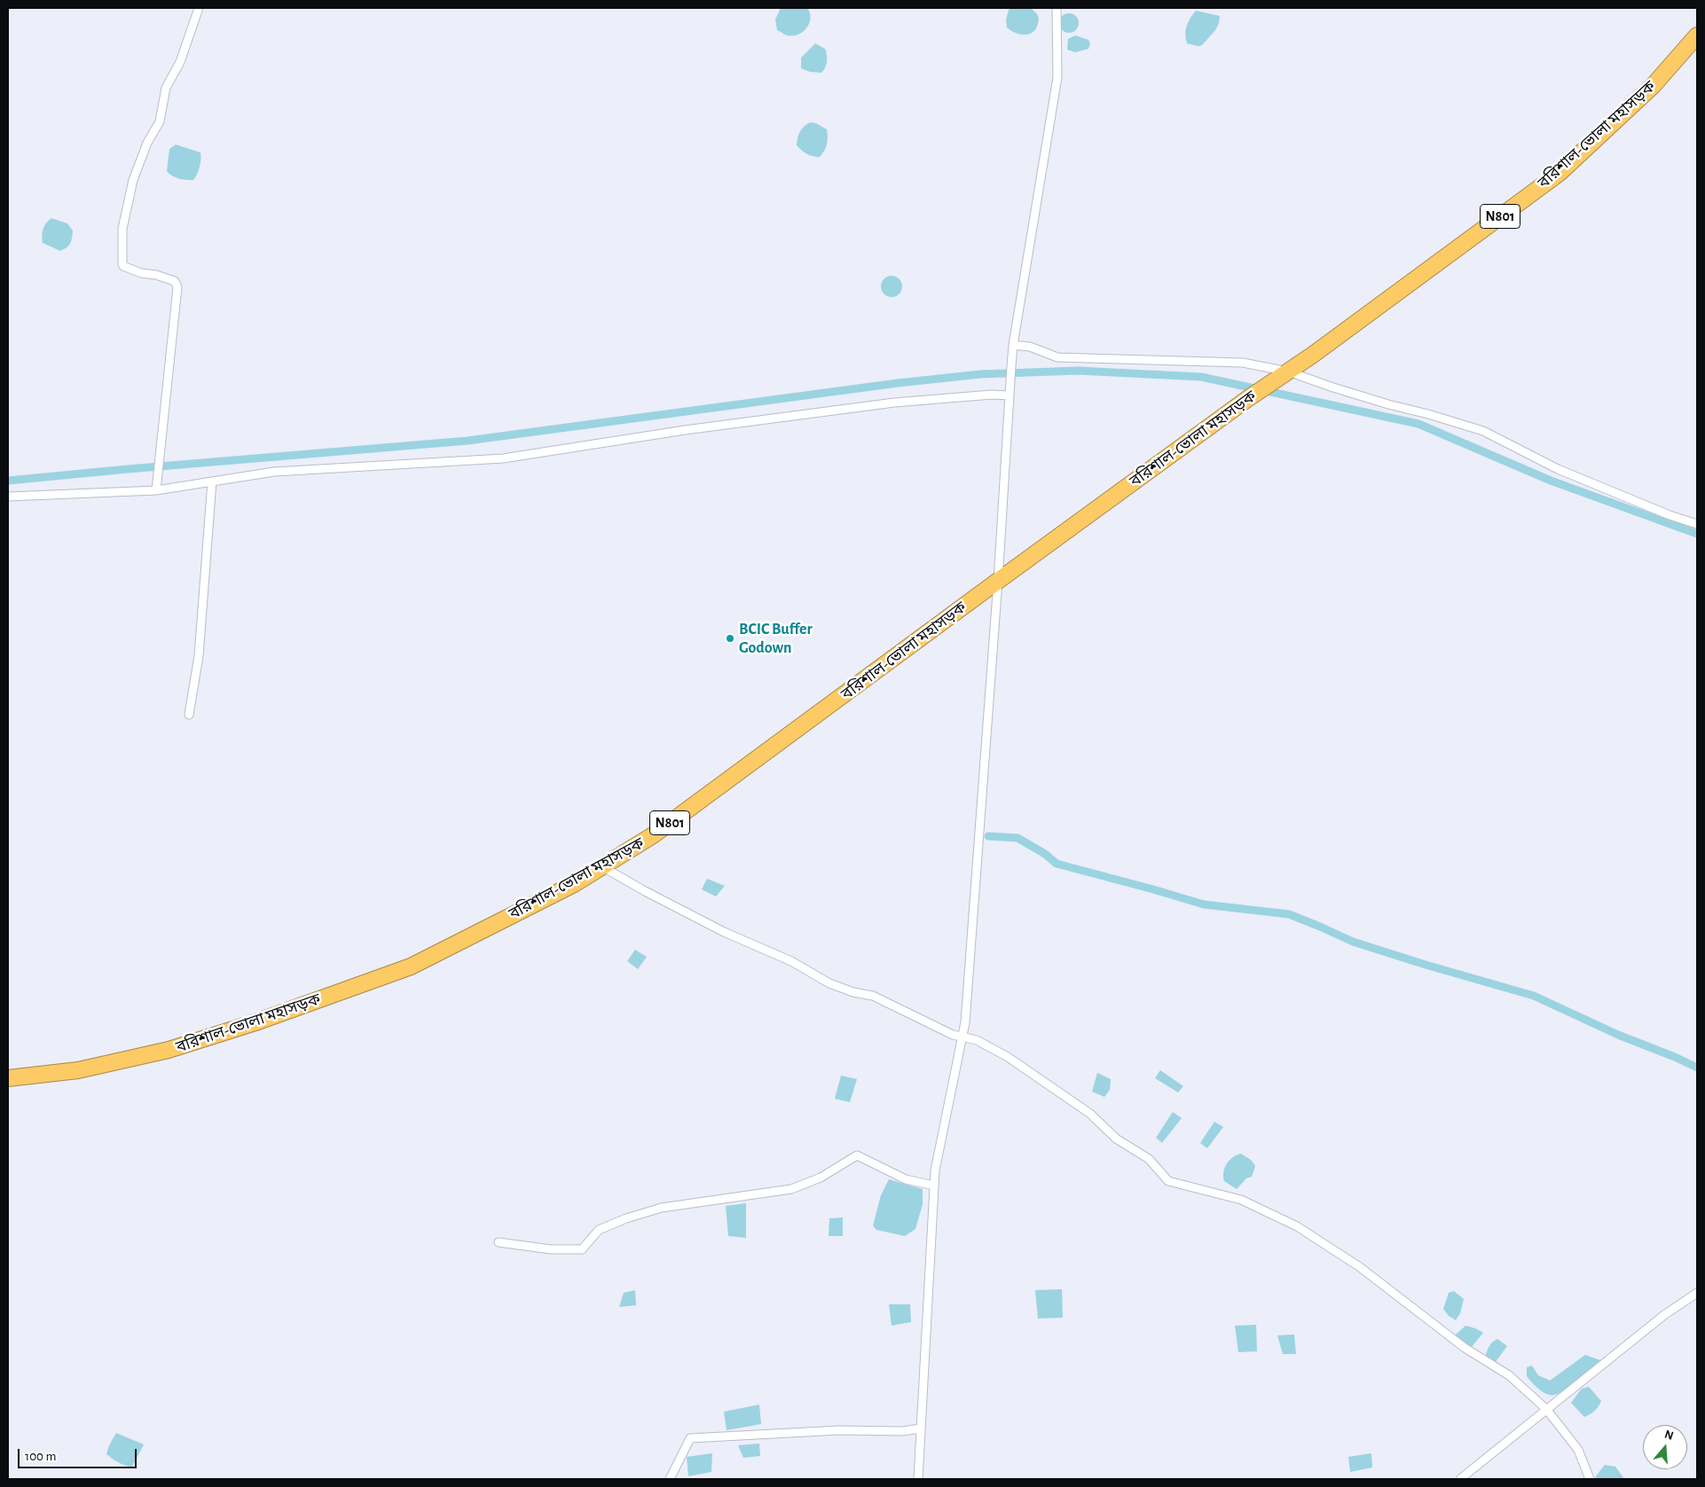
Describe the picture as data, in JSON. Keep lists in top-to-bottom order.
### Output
{
  "streets": {
    "highway": ["বরিশাল-ভোলা মহাসড়ক", "N801"]
  },
  "places": ["BCIC Buffer Godown"],
  "scale_bar": "100 m",
  "north": "top"
}
